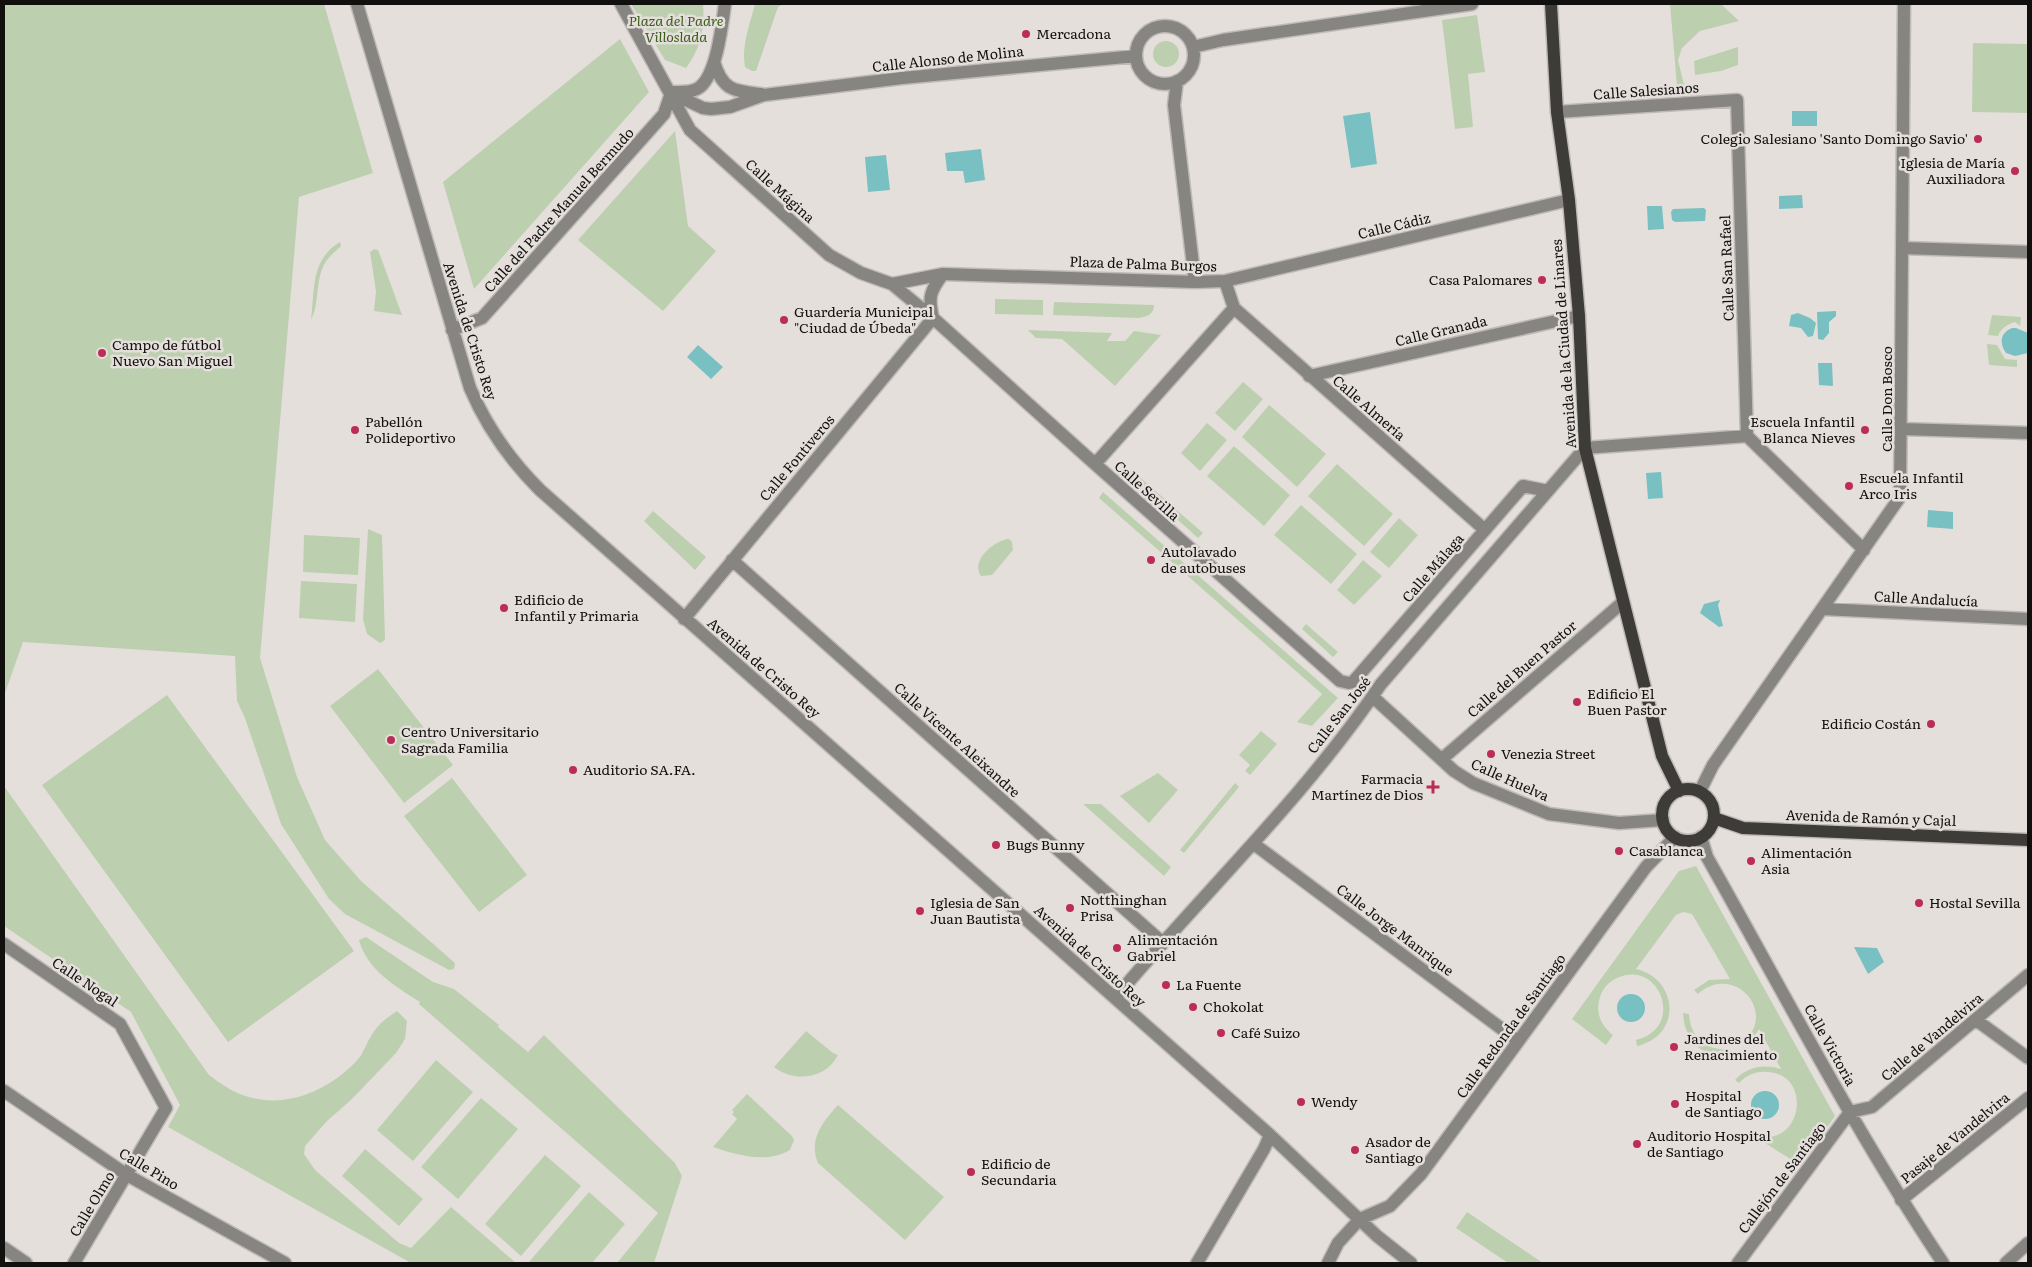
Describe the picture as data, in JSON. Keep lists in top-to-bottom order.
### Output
{
  "streets": {
    "main road": ["Avenida de la Ciudad de Linares", "Avenida de Ramón y Cajal"],
    "street": [
      "Calle Alonso de Molina",
      "Calle Salesianos",
      "Calle Mágina",
      "Calle del Padre Manuel Bermudo",
      "Calle Cádiz",
      "Plaza de Palma Burgos",
      "Calle San Rafael",
      "Avenida de Cristo Rey",
      "Calle Granada",
      "Calle Don Bosco",
      "Calle Almería",
      "Calle Fontiveros",
      "Calle Sevilla",
      "Calle Málaga",
      "Calle Andalucía",
      "Calle del Buen Pastor",
      "Calle San José",
      "Calle Vicente Aleixandre",
      "Calle Huelva",
      "Calle Jorge Manrique",
      "Calle Nogal",
      "Calle Redonda de Santiago",
      "Calle de Vandelvira",
      "Calle Victoria",
      "Pasaje de Vandelvira",
      "Calle Pino",
      "Callejón de Santiago",
      "Calle Olmo"
    ]
  },
  "crossings": [
    ["Calle Alonso de Molina", "Calle Mágina"],
    ["Calle Alonso de Molina", "Calle del Padre Manuel Bermudo"],
    ["Calle Salesianos", "Calle San Rafael"],
    ["Calle Salesianos", "Avenida de la Ciudad de Linares"],
    ["Calle Mágina", "Calle del Padre Manuel Bermudo"],
    ["Calle Mágina", "Plaza de Palma Burgos"],
    ["Calle del Padre Manuel Bermudo", "Avenida de Cristo Rey"],
    ["Calle Cádiz", "Plaza de Palma Burgos"],
    ["Calle Cádiz", "Avenida de la Ciudad de Linares"],
    ["Plaza de Palma Burgos", "Calle Almería"],
    ["Avenida de Cristo Rey", "Calle Fontiveros"],
    ["Avenida de Cristo Rey", "Calle San José"],
    ["Avenida de Cristo Rey", "Calle Redonda de Santiago"],
    ["Calle Granada", "Avenida de la Ciudad de Linares"],
    ["Calle Granada", "Calle Almería"],
    ["Avenida de la Ciudad de Linares", "Calle Don Bosco"],
    ["Avenida de la Ciudad de Linares", "Calle del Buen Pastor"],
    ["Avenida de la Ciudad de Linares", "Calle San José"],
    ["Avenida de la Ciudad de Linares", "Calle Huelva"],
    ["Avenida de la Ciudad de Linares", "Avenida de Ramón y Cajal"],
    ["Avenida de la Ciudad de Linares", "Calle Redonda de Santiago"],
    ["Avenida de la Ciudad de Linares", "Calle Victoria"],
    ["Calle Don Bosco", "Calle Andalucía"],
    ["Calle Don Bosco", "Calle Huelva"],
    ["Calle Don Bosco", "Avenida de Ramón y Cajal"],
    ["Calle Don Bosco", "Calle Redonda de Santiago"],
    ["Calle Don Bosco", "Calle Victoria"],
    ["Calle Almería", "Calle Málaga"],
    ["Calle Fontiveros", "Calle Sevilla"],
    ["Calle Fontiveros", "Calle Vicente Aleixandre"],
    ["Calle Sevilla", "Calle Málaga"],
    ["Calle Málaga", "Calle San José"],
    ["Calle del Buen Pastor", "Calle Huelva"],
    ["Calle San José", "Calle Vicente Aleixandre"],
    ["Calle San José", "Calle Huelva"],
    ["Calle San José", "Calle Jorge Manrique"],
    ["Calle Huelva", "Avenida de Ramón y Cajal"],
    ["Calle Huelva", "Calle Redonda de Santiago"],
    ["Calle Huelva", "Calle Victoria"],
    ["Avenida de Ramón y Cajal", "Calle Redonda de Santiago"],
    ["Avenida de Ramón y Cajal", "Calle Victoria"],
    ["Calle Jorge Manrique", "Calle Redonda de Santiago"],
    ["Calle Nogal", "Calle Olmo"],
    ["Calle Redonda de Santiago", "Calle Victoria"],
    ["Calle de Vandelvira", "Calle Victoria"],
    ["Calle de Vandelvira", "Callejón de Santiago"],
    ["Calle Victoria", "Pasaje de Vandelvira"],
    ["Calle Victoria", "Callejón de Santiago"],
    ["Calle Pino", "Calle Olmo"]
  ],
  "parks": ["Plaza del Padre Villoslada"],
  "places": {
    "other": [
      "Mercadona",
      "Colegio Salesiano 'Santo Domingo Savio'",
      "Iglesia de María Auxiliadora",
      "Casa Palomares",
      "Guardería Municipal \"Ciudad de Úbeda\"",
      "Campo de fútbol Nuevo San Miguel",
      "Pabellón Polideportivo",
      "Escuela Infantil Blanca Nieves",
      "Escuela Infantil Arco Iris",
      "Autolavado de autobuses",
      "Edificio de Infantil y Primaria",
      "Edificio El Buen Pastor",
      "Edificio Costán",
      "Centro Universitario Sagrada Familia",
      "Venezia Street",
      "Auditorio SA.FA.",
      "Bugs Bunny",
      "Casablanca",
      "Alimentación Asia",
      "Hostal Sevilla",
      "Notthinghan Prisa",
      "Iglesia de San Juan Bautista",
      "Alimentación Gabriel",
      "La Fuente",
      "Chokolat",
      "Café Suizo",
      "Jardines del Renacimiento",
      "Wendy",
      "Hospital de Santiago",
      "Auditorio Hospital de Santiago",
      "Asador de Santiago",
      "Edificio de Secundaria"
    ],
    "health": ["Farmacia Martínez de Dios"]
  }
}
